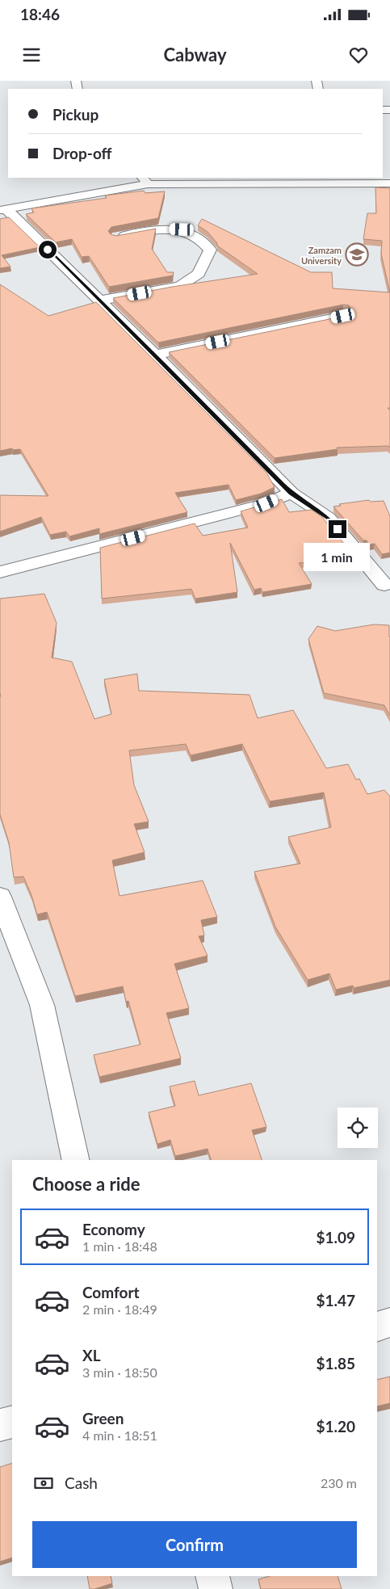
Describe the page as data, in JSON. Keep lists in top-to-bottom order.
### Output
{
  "places": {
    "school or university": ["Zamzam University"]
  },
  "page": {
    "status": "18:46",
    "header": "Cabway",
    "banner": ["Pickup", "Drop-off"],
    "bubble": "1 min",
    "heading": "Choose a ride",
    "list": [
      {
        "name": "Economy",
        "note": "1 min · 18:48",
        "value": "$1.09"
      },
      {
        "name": "Comfort",
        "note": "2 min · 18:49",
        "value": "$1.47"
      },
      {
        "name": "XL",
        "note": "3 min · 18:50",
        "value": "$1.85"
      },
      {
        "name": "Green",
        "note": "4 min · 18:51",
        "value": "$1.20"
      }
    ],
    "pay": ["Cash", "230 m"],
    "buttons": "Confirm"
  }
}
